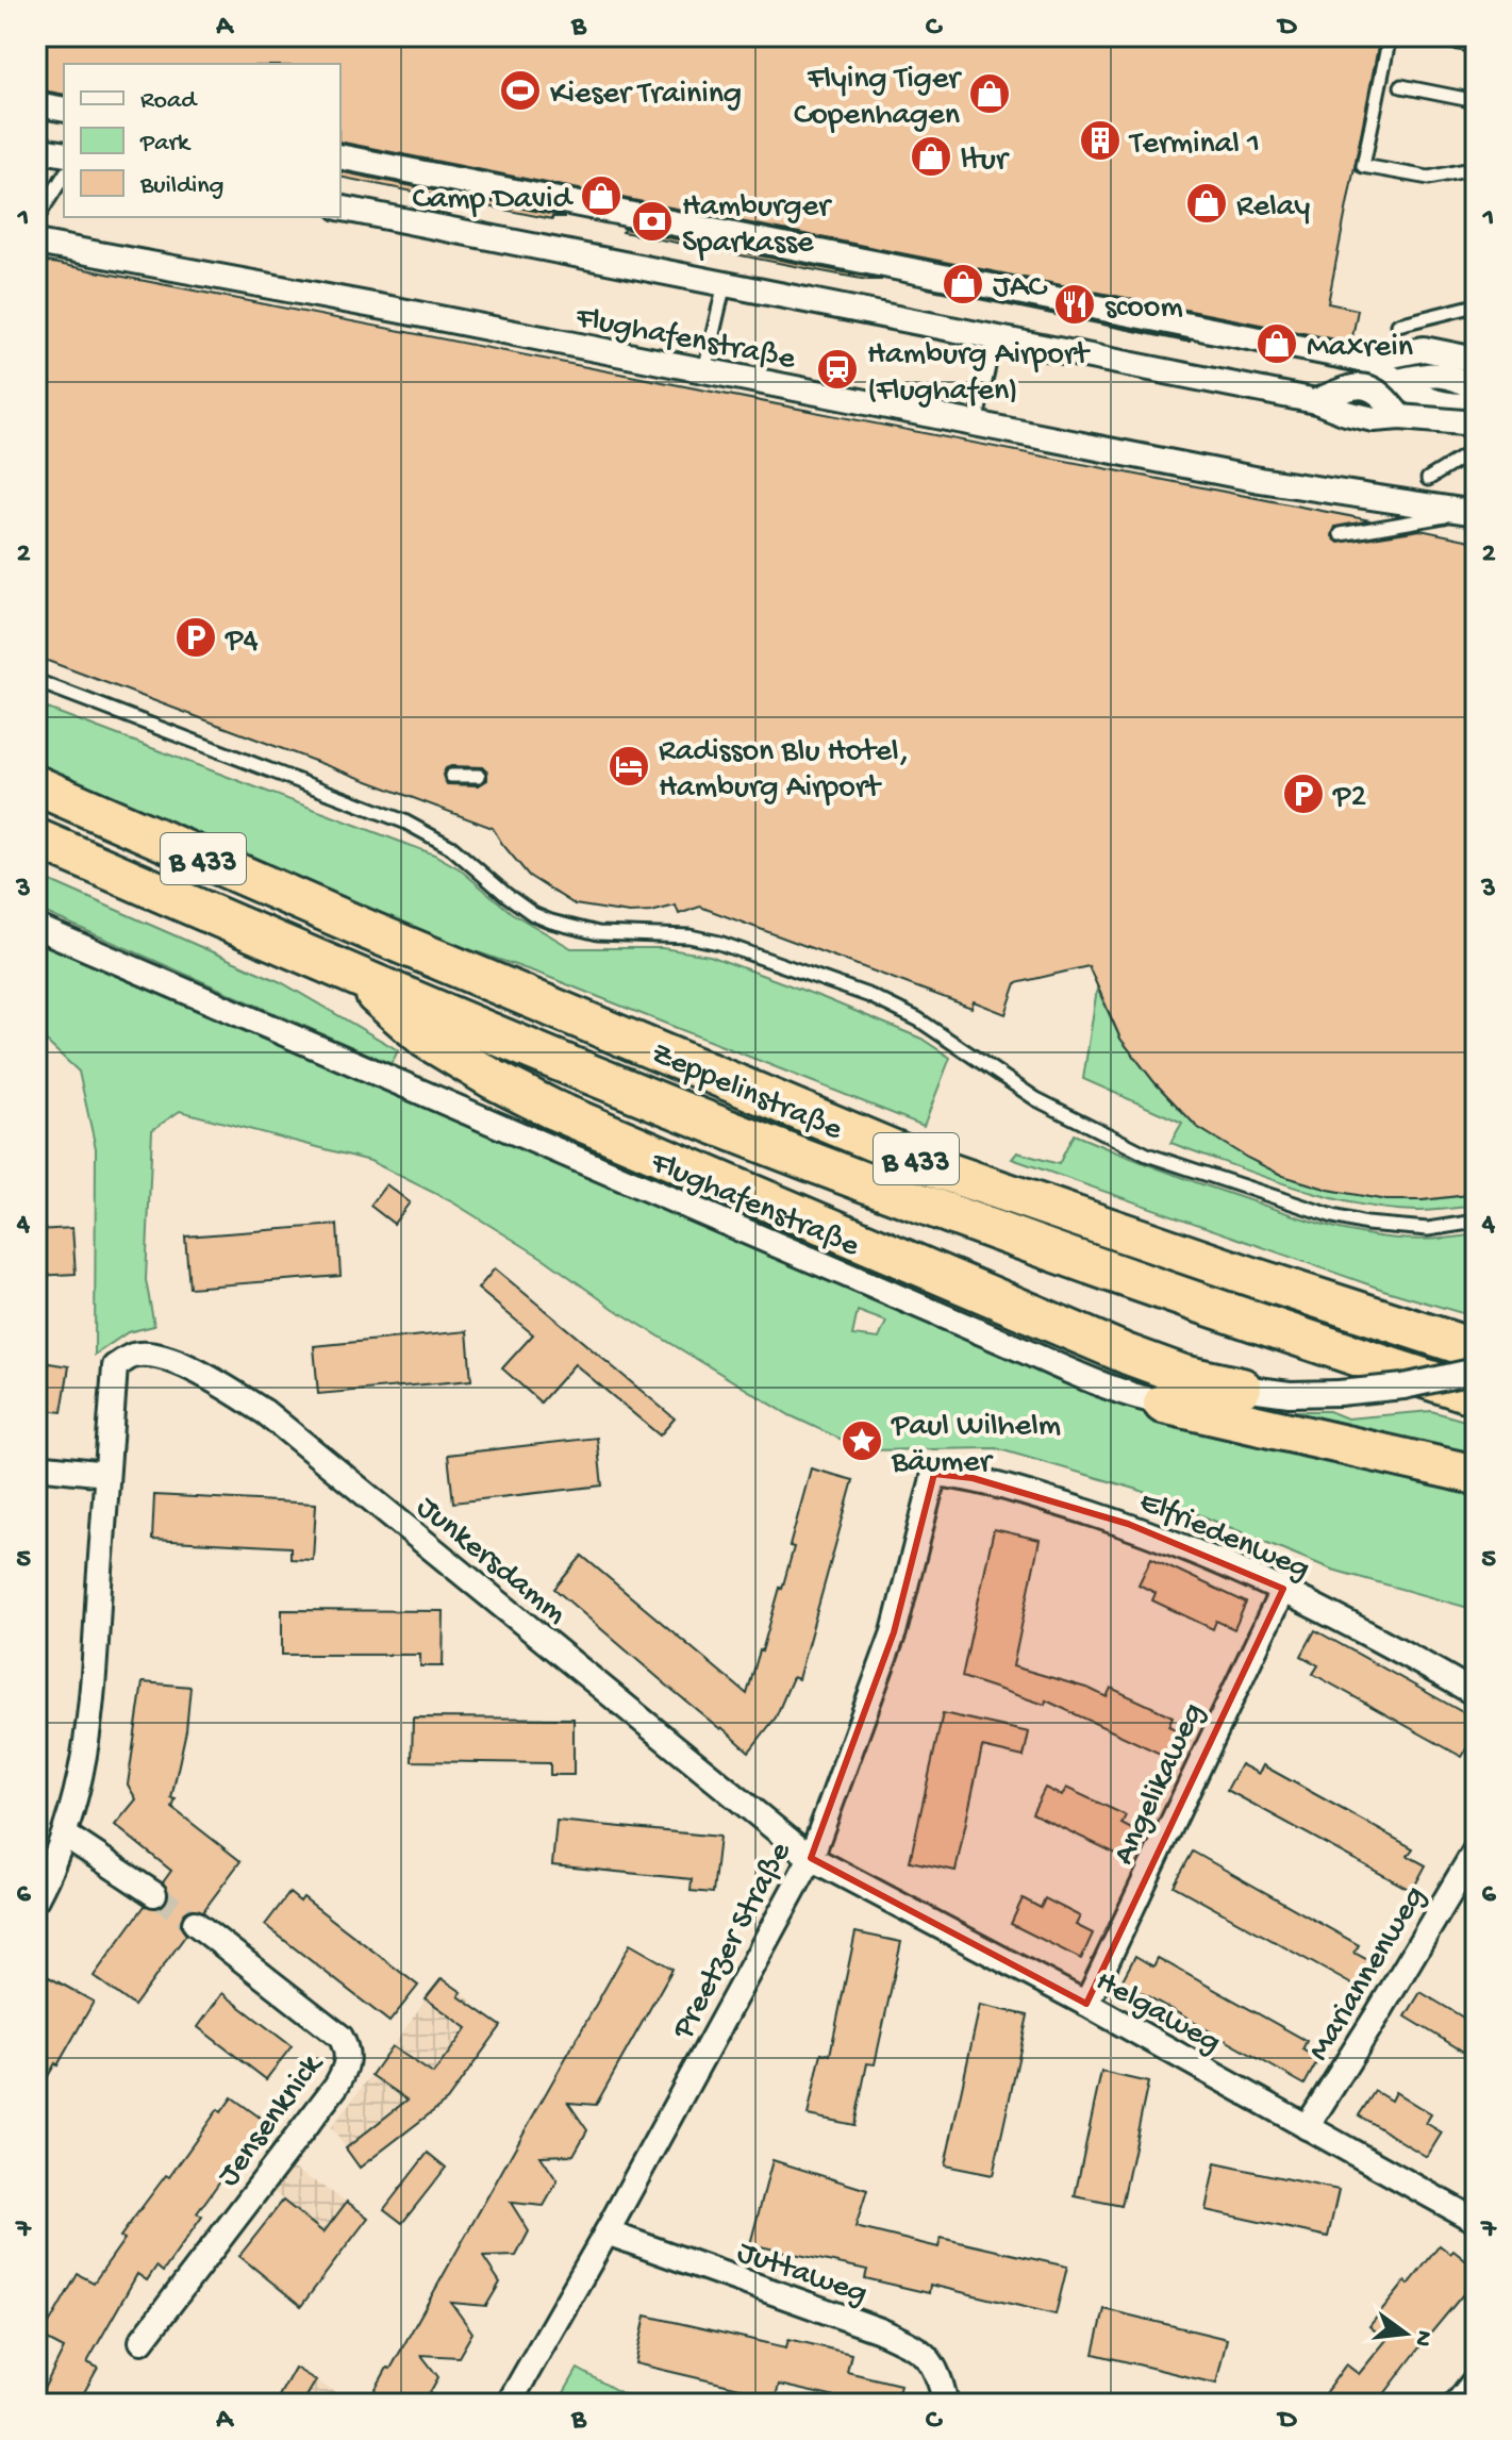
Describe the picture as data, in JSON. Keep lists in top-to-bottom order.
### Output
{
  "streets": {
    "highway": ["B 433", "Zeppelinstraße"],
    "street": [
      "Flughafenstraße",
      "Elfriedenweg",
      "Junkersdamm",
      "Angelikaweg",
      "Preetzer Straße",
      "Mariannenweg",
      "Helgaweg",
      "Jensenknick",
      "Juttaweg"
    ]
  },
  "crossings": [
    ["Elfriedenweg", "Angelikaweg"],
    ["Elfriedenweg", "Preetzer Straße"],
    ["Junkersdamm", "Preetzer Straße"],
    ["Junkersdamm", "Helgaweg"],
    ["Angelikaweg", "Helgaweg"],
    ["Preetzer Straße", "Helgaweg"],
    ["Preetzer Straße", "Juttaweg"],
    ["Mariannenweg", "Helgaweg"]
  ],
  "places": {
    "sports": ["Kieser Training"],
    "shop": [
      "Flying Tiger Copenhagen",
      "ltur",
      "Camp David",
      "Relay",
      "JAC",
      "Maxrein"
    ],
    "building": ["Terminal 1"],
    "bank": ["Hamburger Sparkasse"],
    "restaurant": ["scoom"],
    "station": ["Hamburg Airport (Flughafen)"],
    "parking": ["P4", "P2"],
    "hotel": ["Radisson Blu Hotel, Hamburg Airport"],
    "place": ["Paul Wilhelm Bäumer"]
  },
  "legend": ["Road", "Park", "Building"],
  "north": "right",
  "grid": {
    "columns": [
      "A",
      "B",
      "C",
      "D"
    ],
    "rows": [
      "1",
      "2",
      "3",
      "4",
      "5",
      "6",
      "7"
    ]
  }
}
